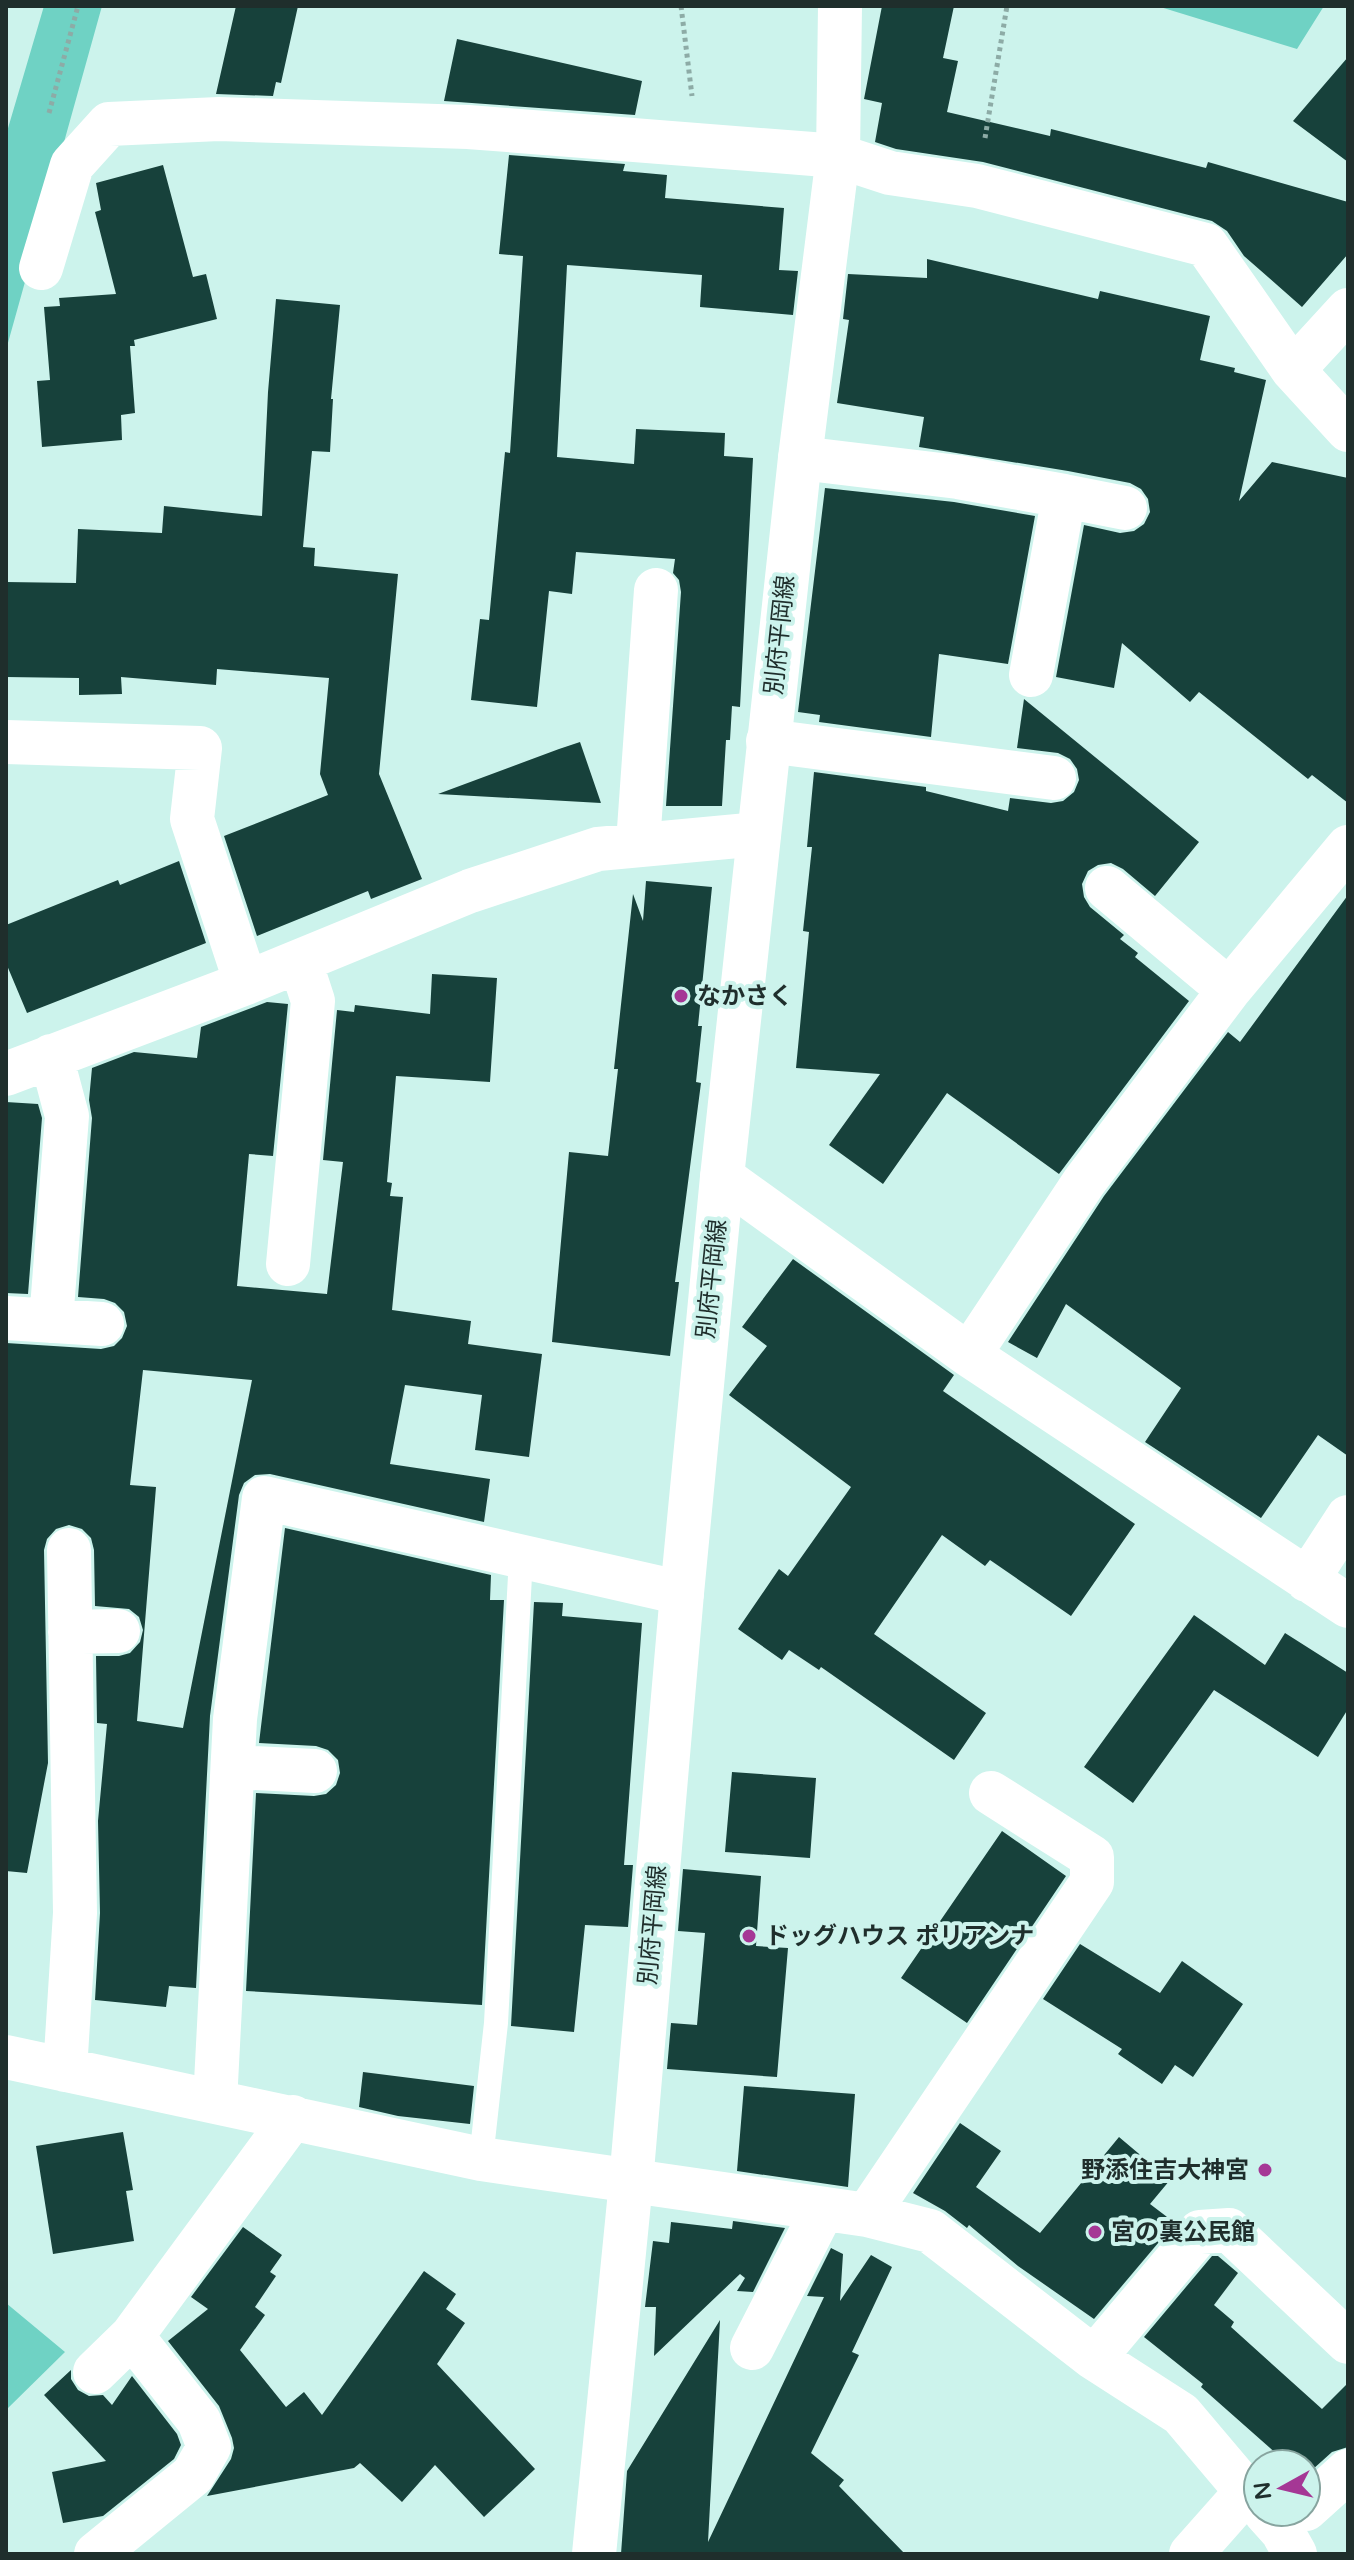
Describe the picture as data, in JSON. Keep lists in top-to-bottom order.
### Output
{
  "streets": {
    "street": ["別府平岡線"]
  },
  "places": [
    "なかさく",
    "ドッグハウス ポリアンナ",
    "野添住吉大神宮",
    "宮の裏公民館"
  ],
  "north": "left"
}
